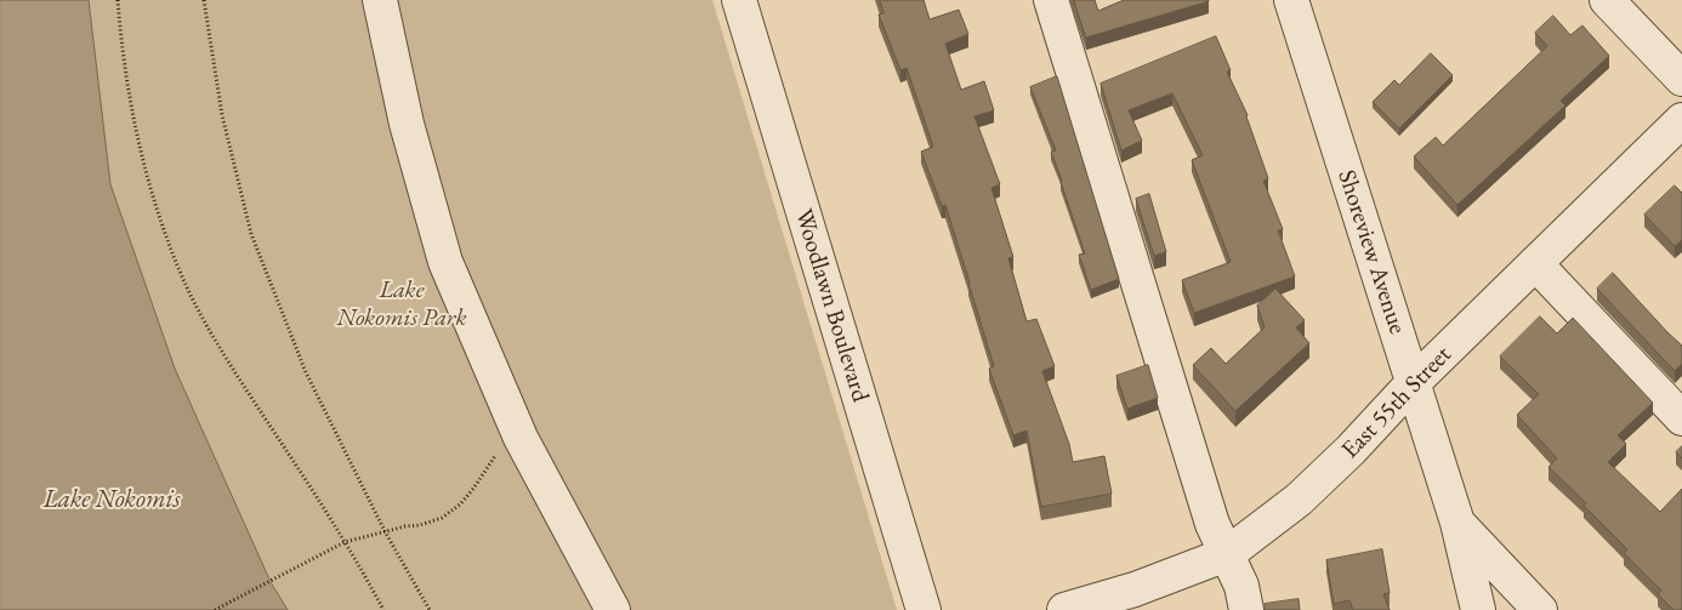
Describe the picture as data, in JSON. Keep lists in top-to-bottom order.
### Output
{
  "streets": {
    "street": ["Shoreview Avenue", "Woodlawn Boulevard", "East 55th Street"]
  },
  "crossings": [
    ["Shoreview Avenue", "East 55th Street"]
  ],
  "water": ["Lake Nokomis"],
  "parks": ["Lake Nokomis Park"]
}
